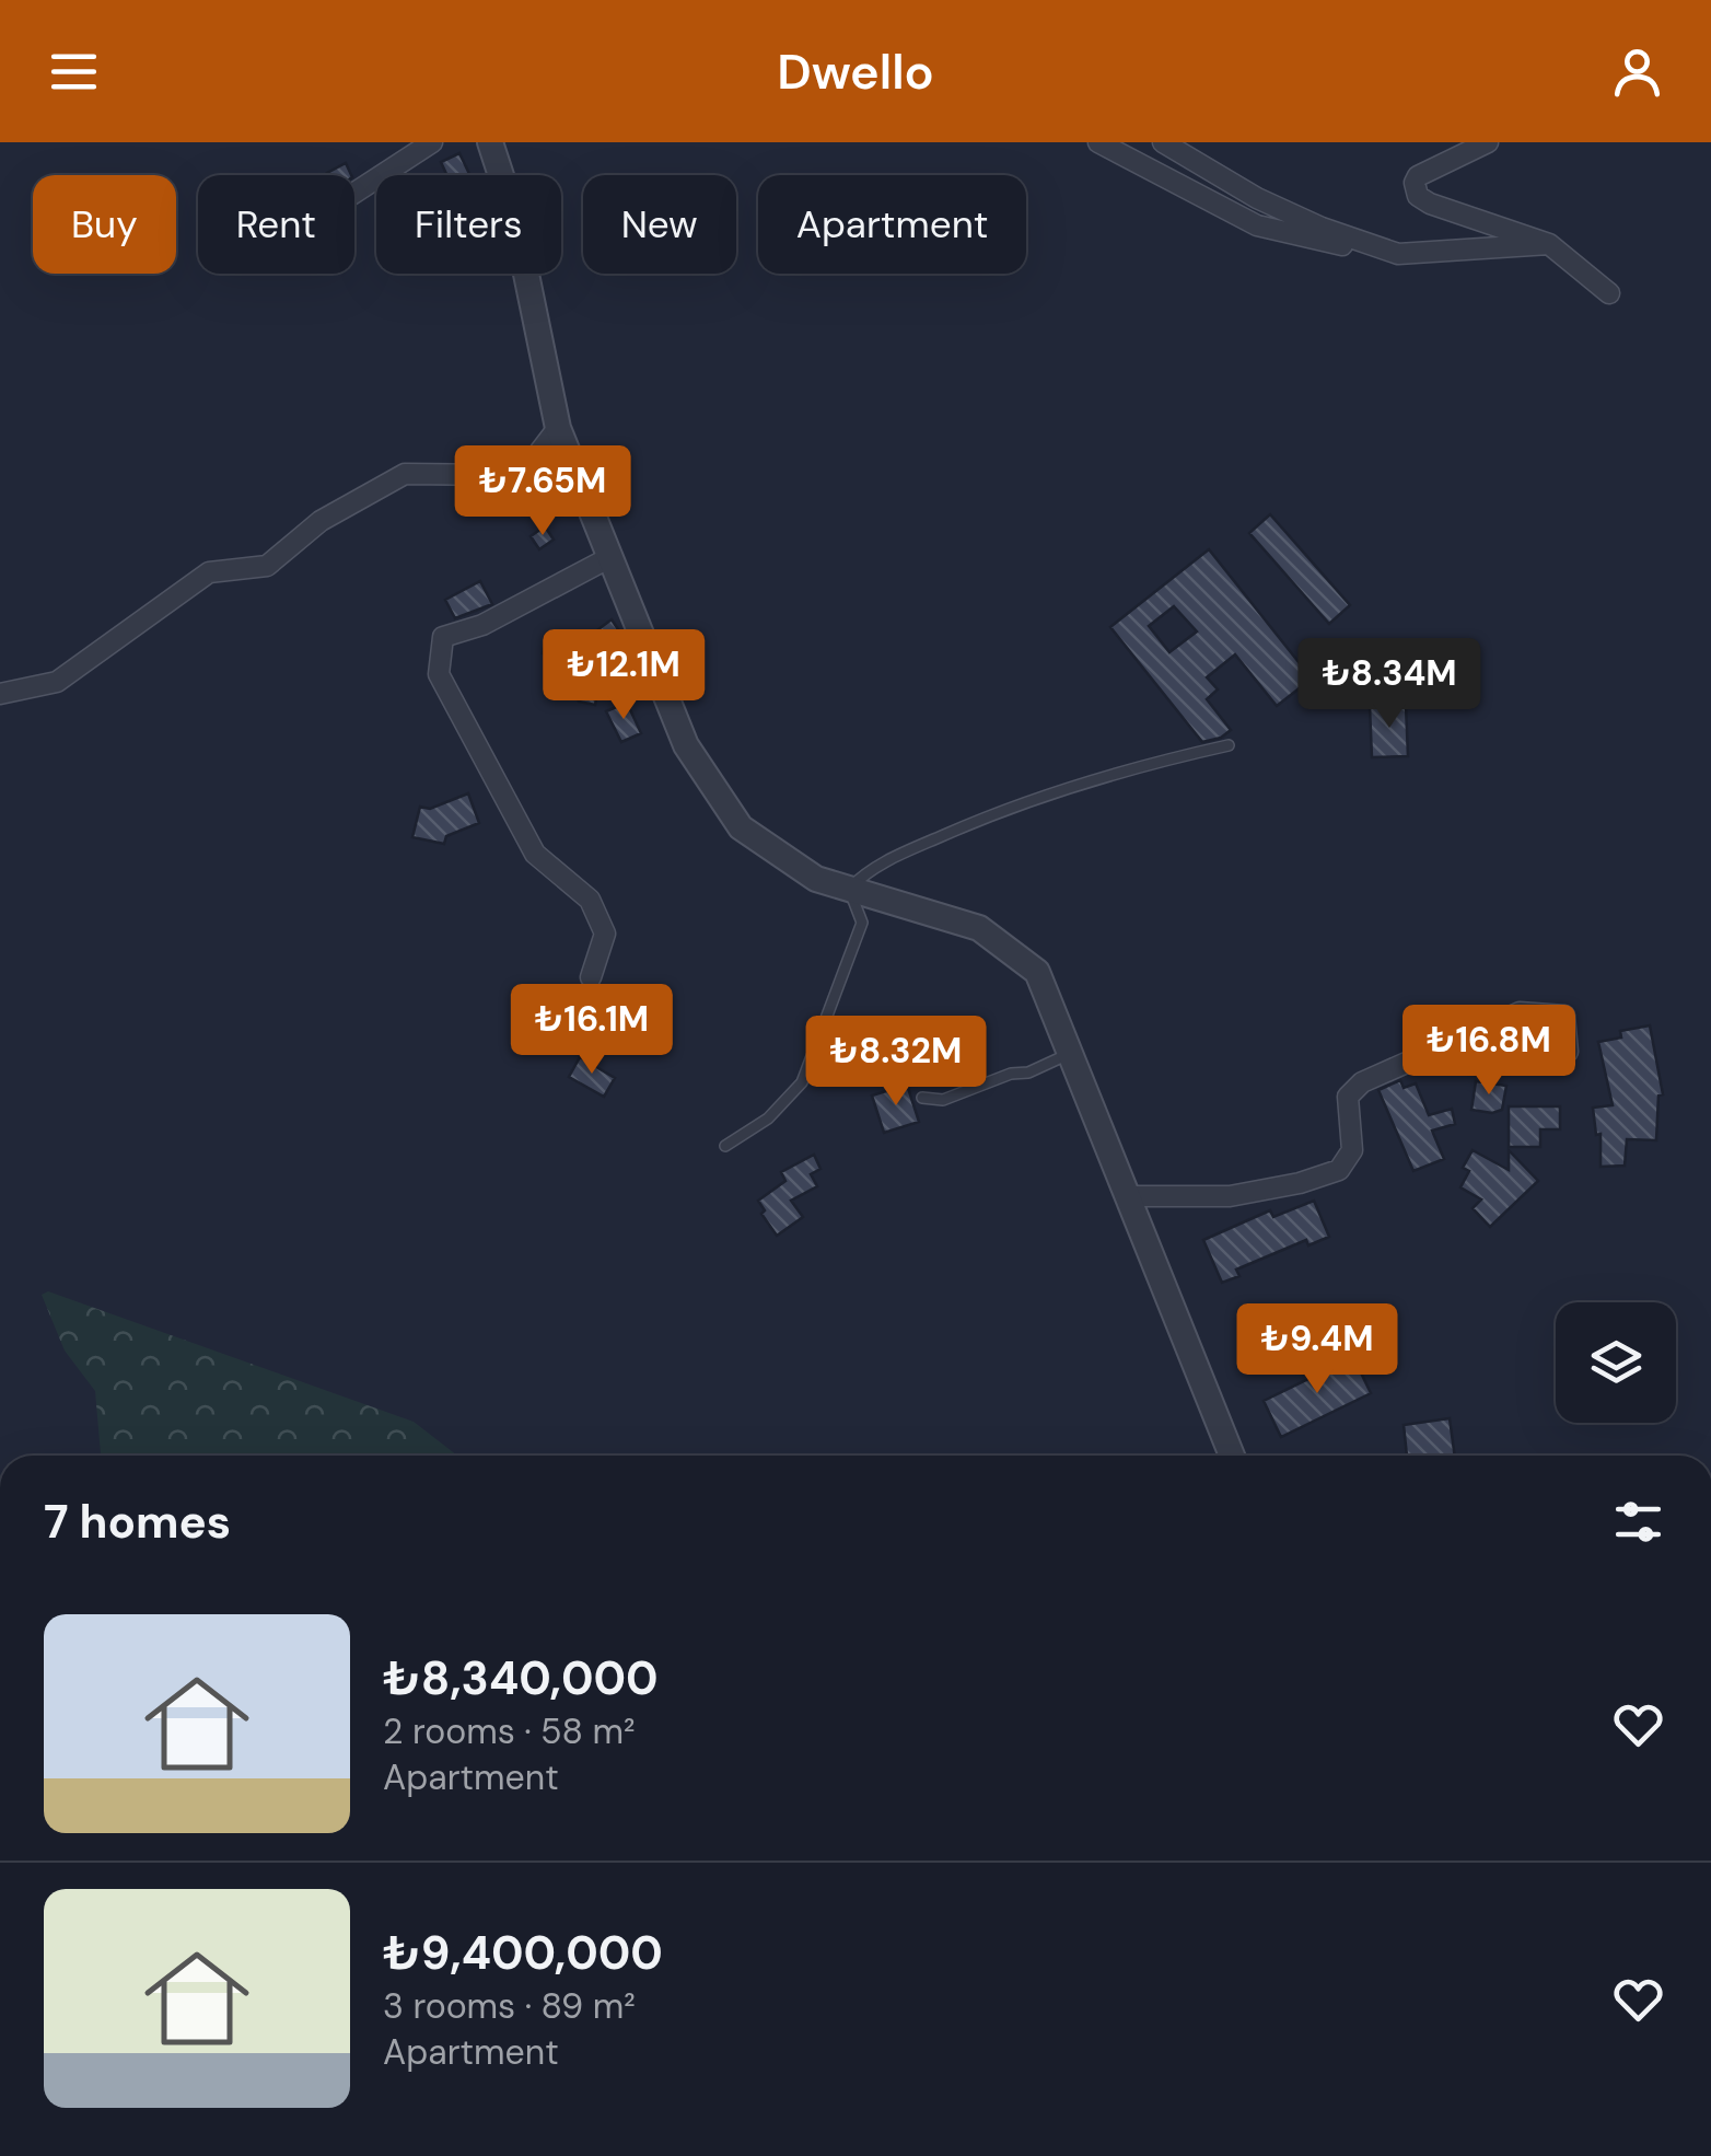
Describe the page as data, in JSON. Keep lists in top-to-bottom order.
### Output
{
  "page": {
    "header": "Dwello",
    "chip": [
      "Buy",
      "Rent",
      "Filters",
      "New",
      "Apartment"
    ],
    "price": [
      "₺7.65M",
      "₺12.1M",
      "₺8.34M",
      "₺16.1M",
      "₺16.8M",
      "₺8.32M",
      "₺9.4M"
    ],
    "heading": "7 homes",
    "list": [
      {
        "name": "₺8,340,000",
        "note": "2 rooms · 58 m² · Apartment"
      },
      {
        "name": "₺9,400,000",
        "note": "3 rooms · 89 m² · Apartment"
      }
    ]
  }
}
